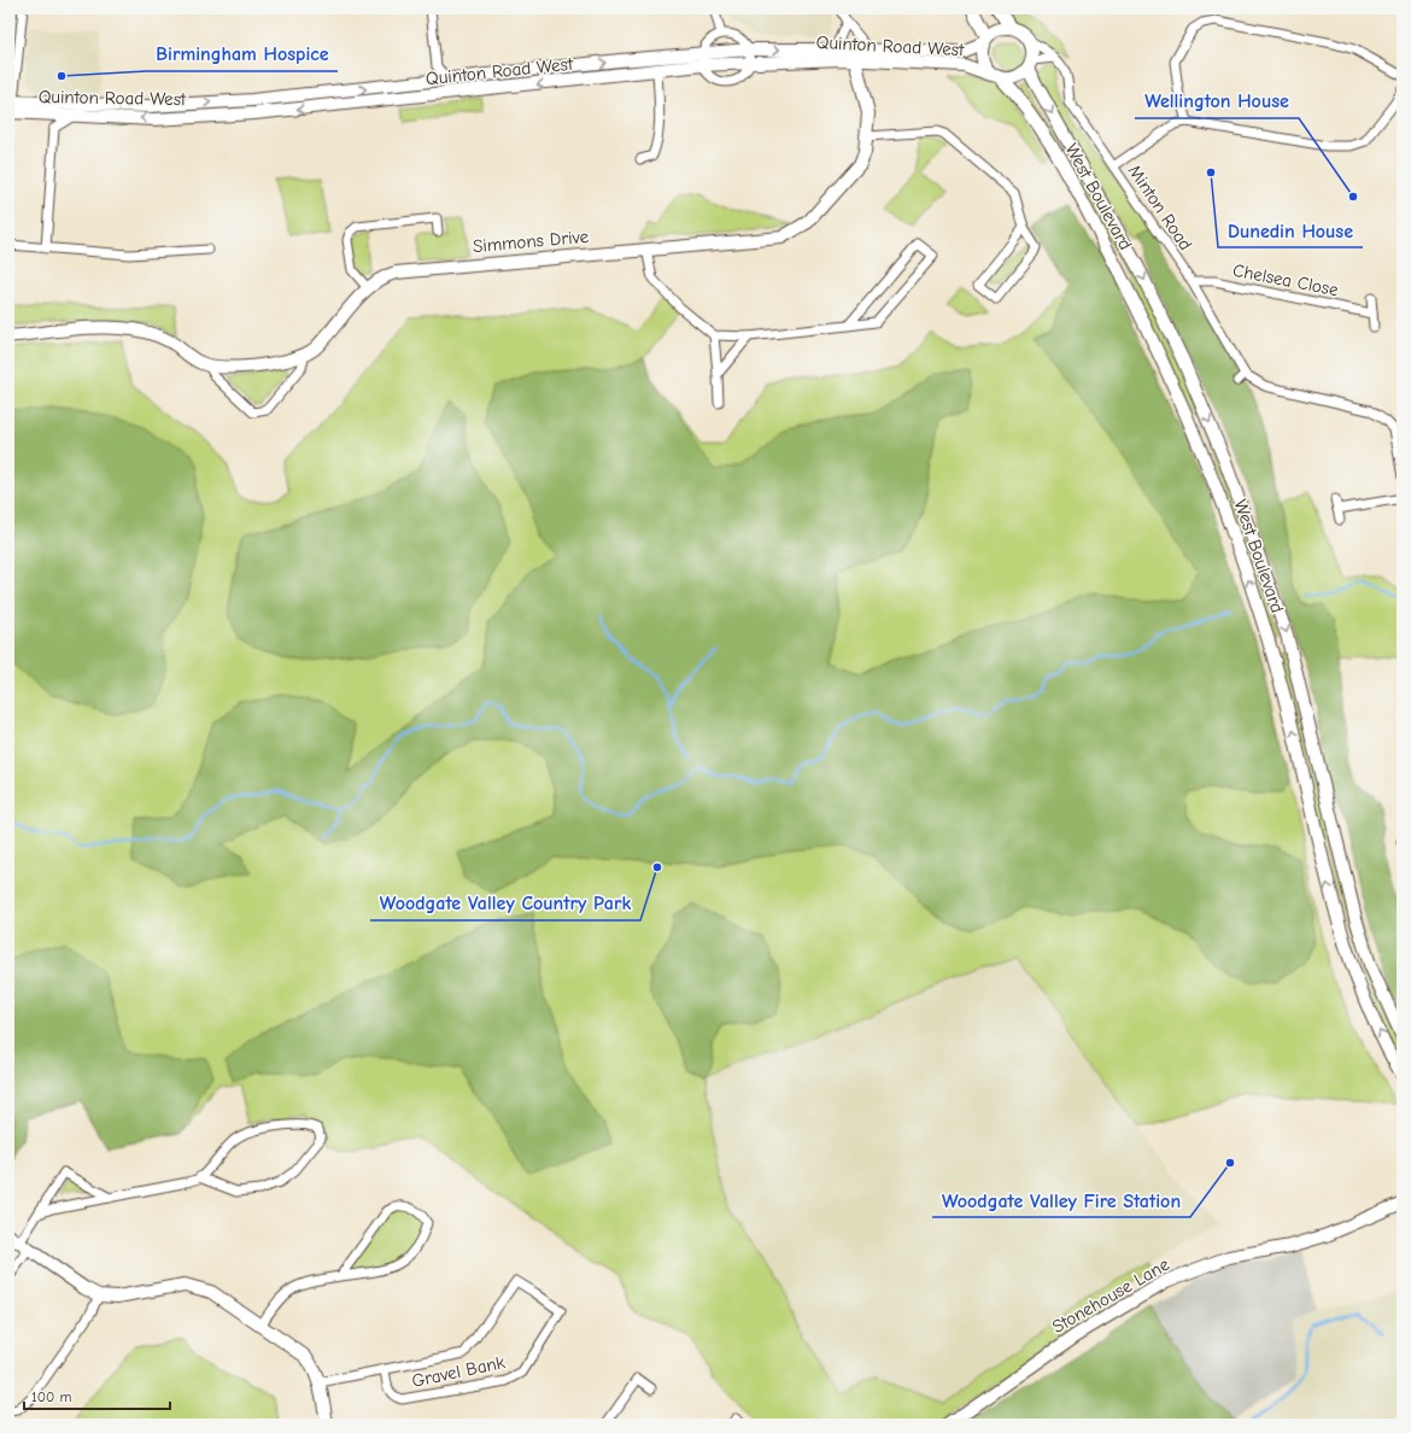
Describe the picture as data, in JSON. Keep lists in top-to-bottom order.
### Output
{
  "streets": {
    "street": [
      "Quinton Road West",
      "West Boulevard",
      "Minton Road",
      "Simmons Drive",
      "Chelsea Close",
      "Stonehouse Lane",
      "Gravel Bank"
    ]
  },
  "crossings": [
    ["Quinton Road West", "West Boulevard"],
    ["Quinton Road West", "Minton Road"],
    ["Quinton Road West", "Simmons Drive"],
    ["West Boulevard", "Minton Road"],
    ["Minton Road", "Chelsea Close"]
  ],
  "places": [
    "Birmingham Hospice",
    "Dunedin House",
    "Wellington House",
    "Woodgate Valley Country Park",
    "Woodgate Valley Fire Station"
  ],
  "scale_bar": "100 m"
}
